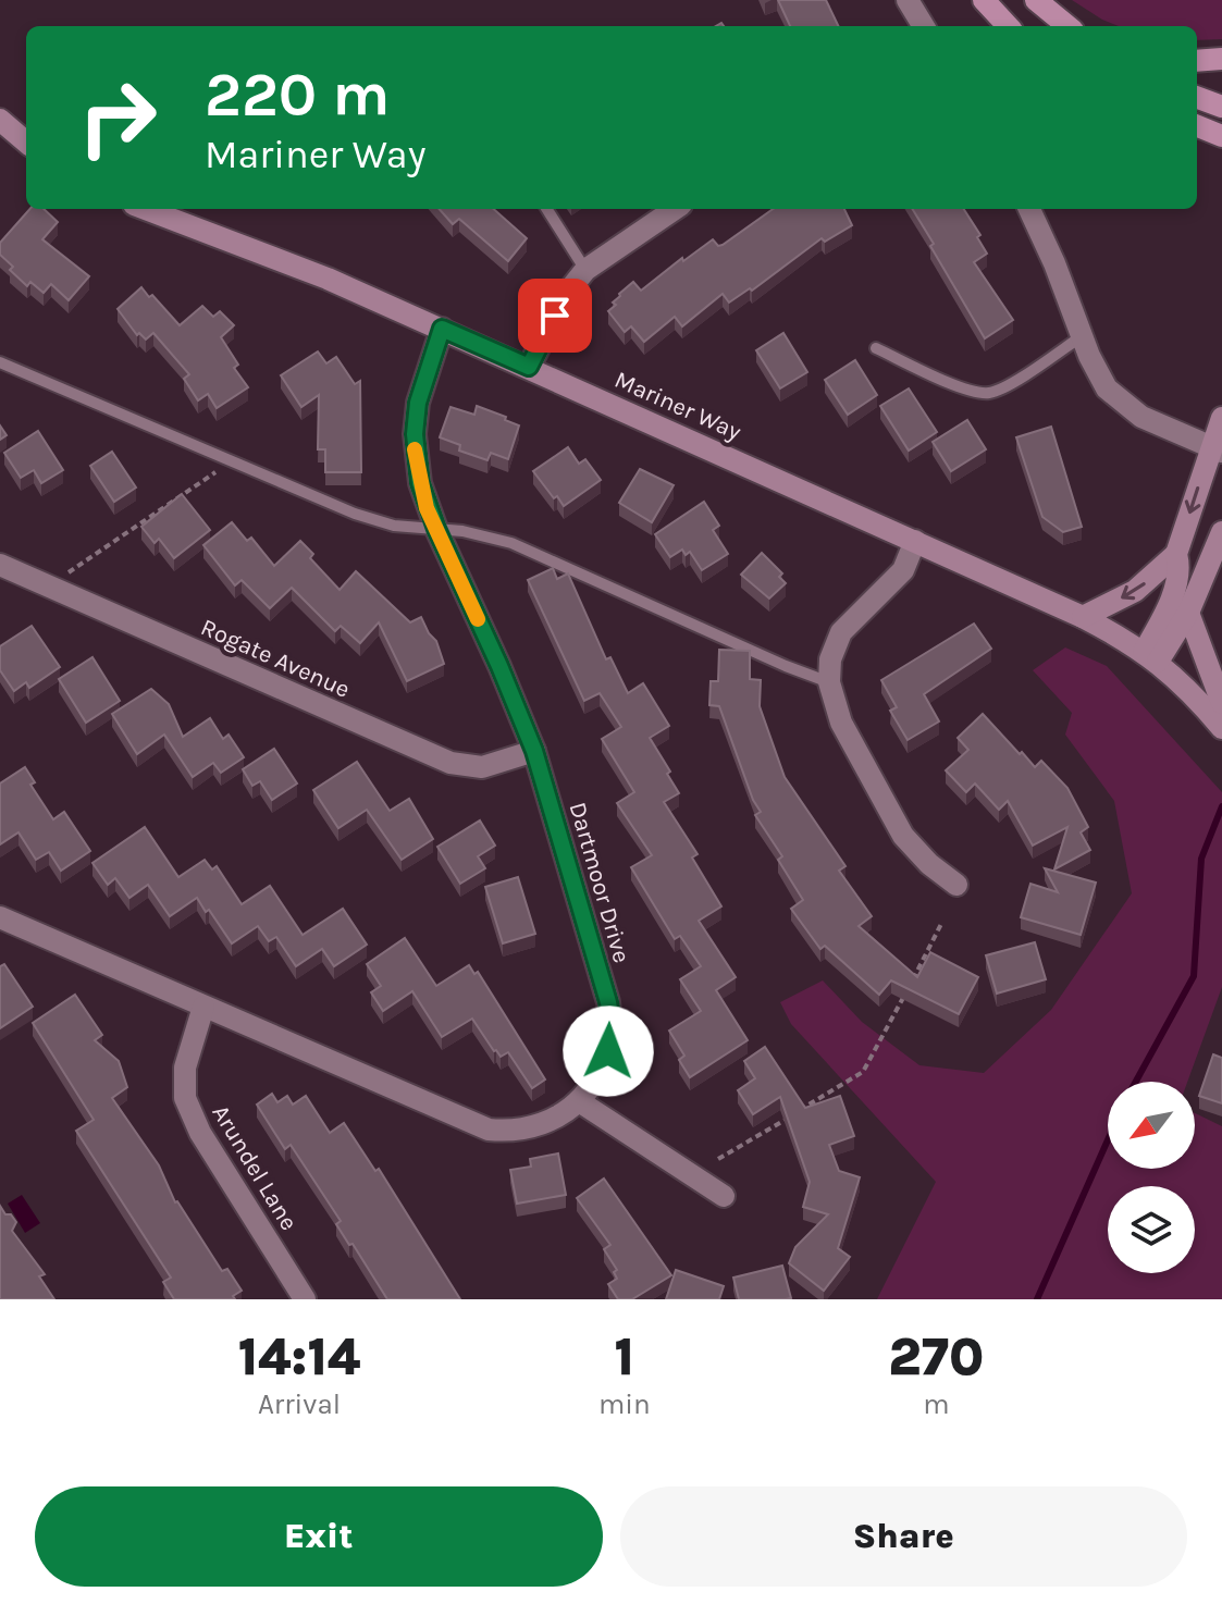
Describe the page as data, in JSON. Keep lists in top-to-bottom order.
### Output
{
  "streets": {
    "main road": ["Mariner Way"],
    "street": ["Rogate Avenue", "Dartmoor Drive", "Arundel Lane"]
  },
  "crossings": [
    ["Mariner Way", "Dartmoor Drive"],
    ["Rogate Avenue", "Dartmoor Drive"],
    ["Dartmoor Drive", "Arundel Lane"]
  ],
  "north": "bottom left",
  "page": {
    "turn": ["220 m", "Mariner Way"],
    "eta": [
      "14:14",
      "Arrival",
      "1",
      "min",
      "270",
      "m"
    ],
    "buttons": ["Exit", "Share"]
  }
}
